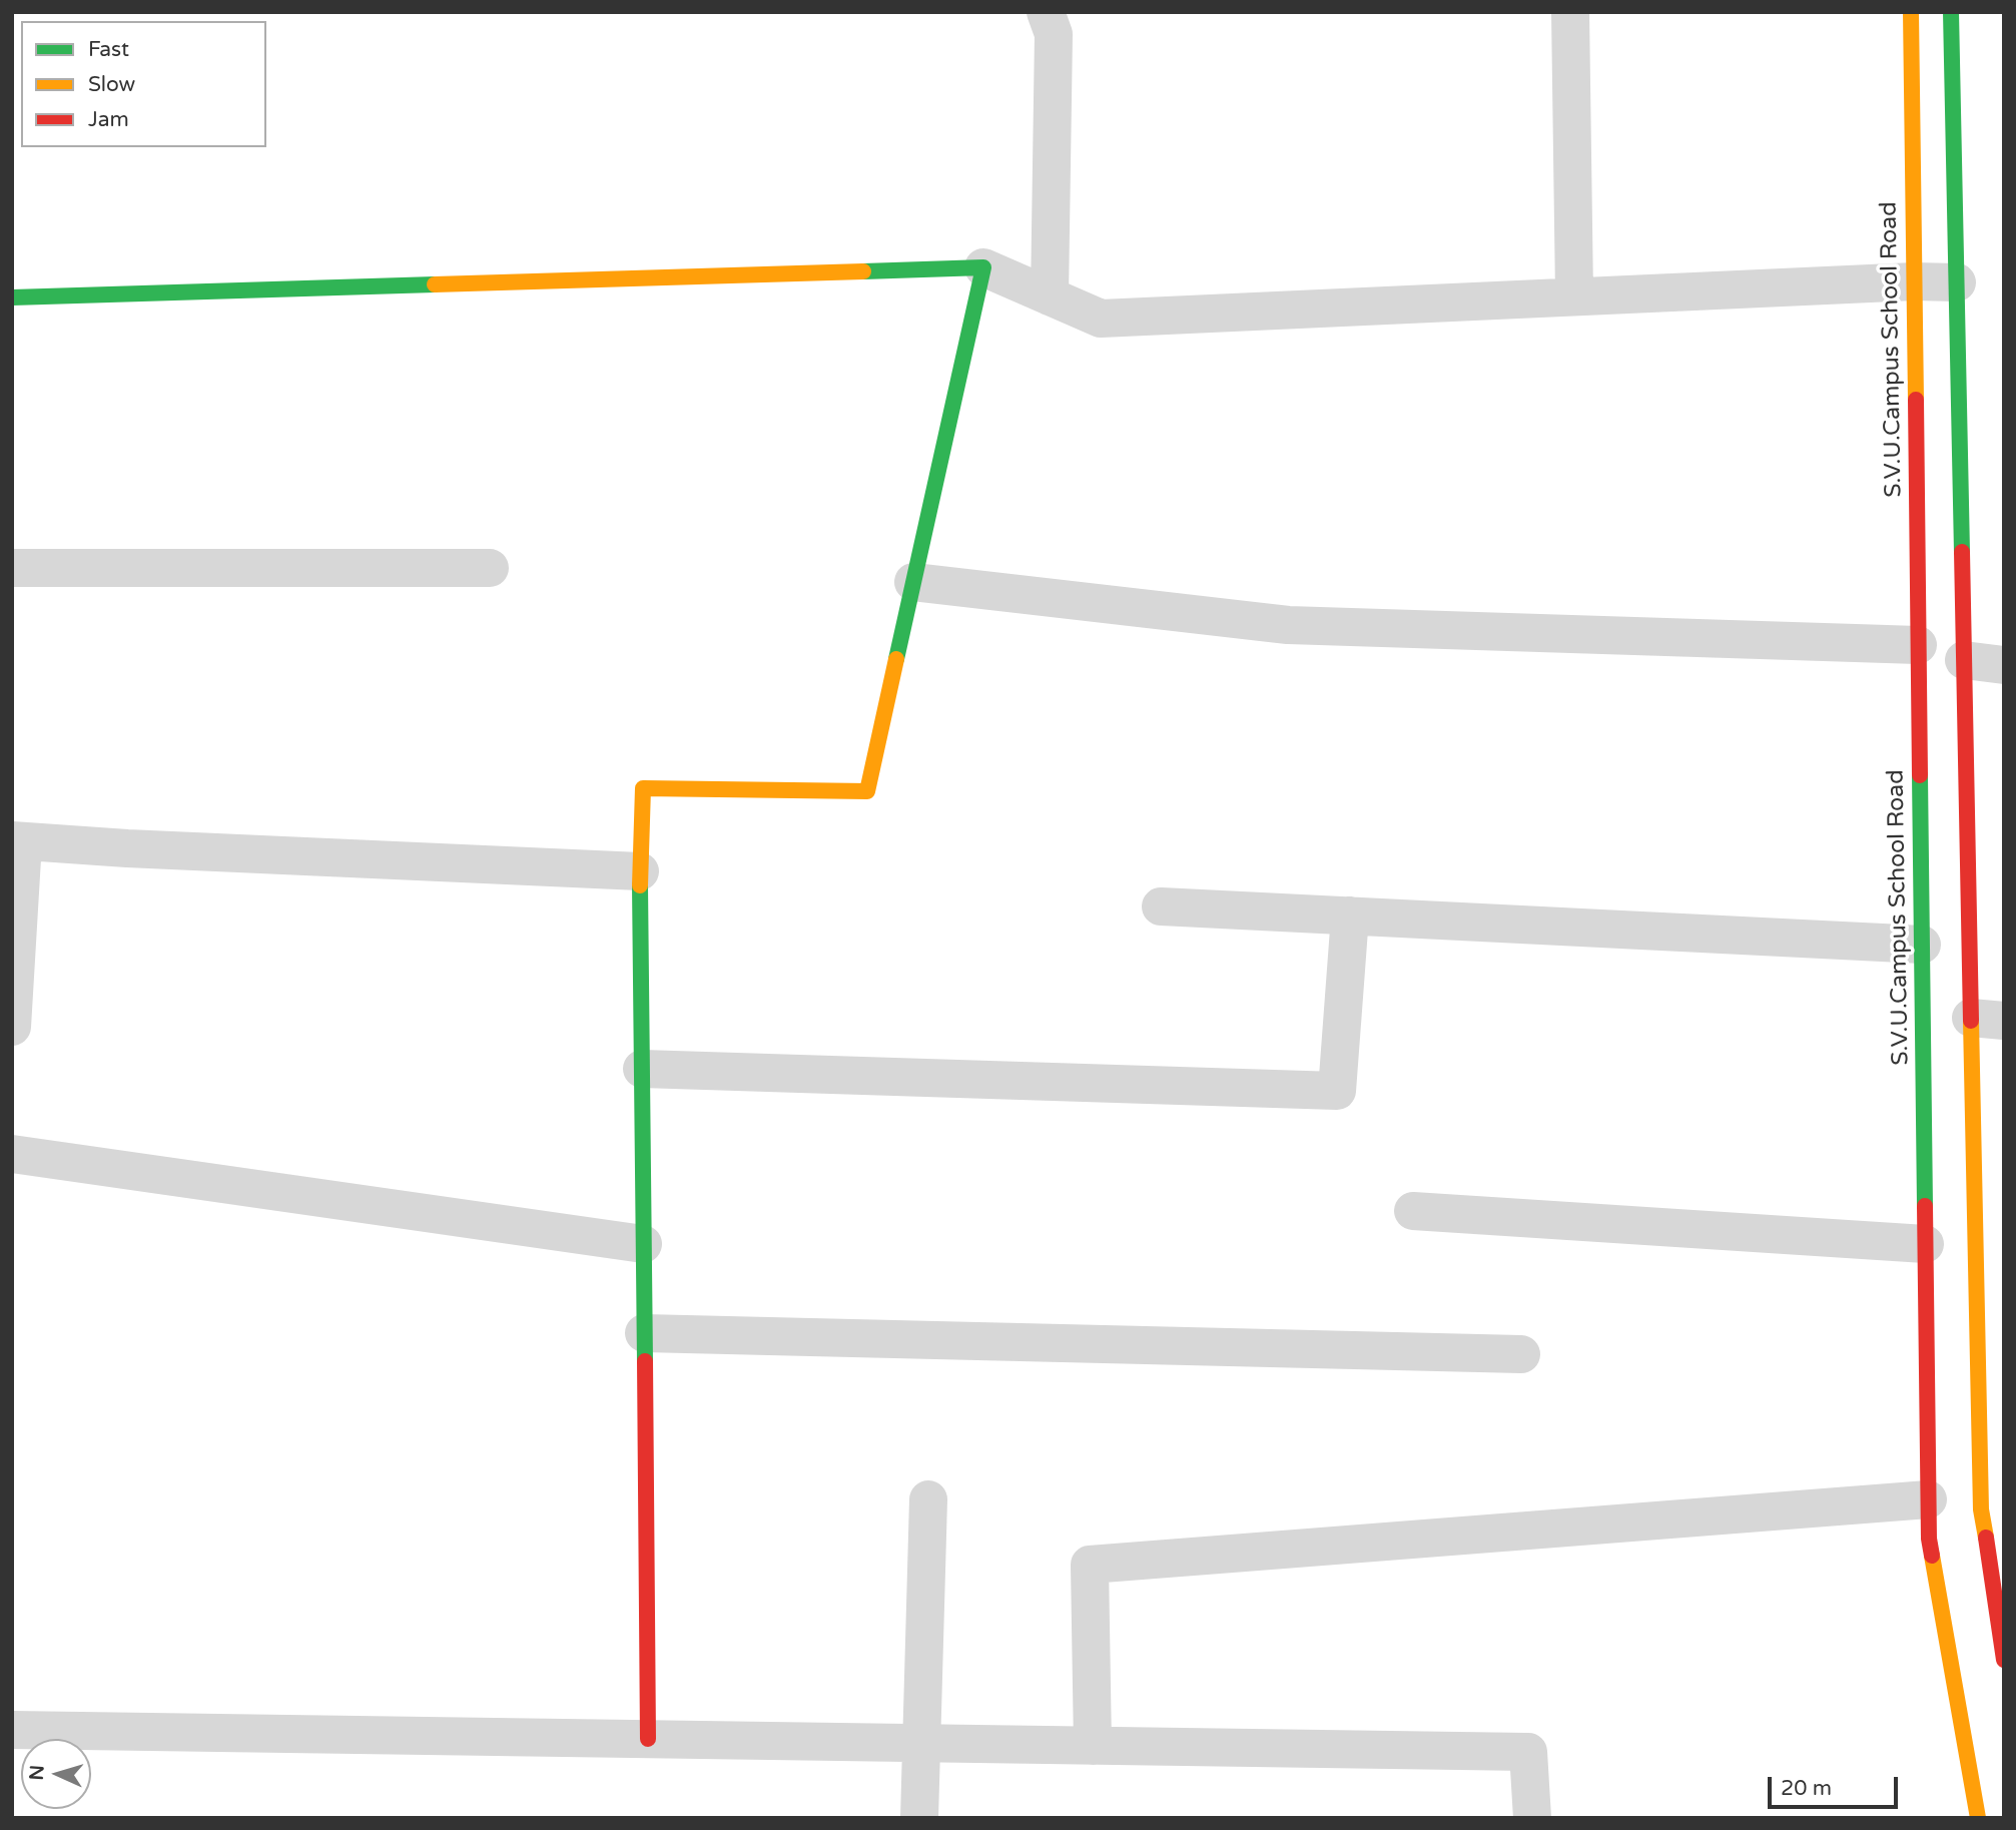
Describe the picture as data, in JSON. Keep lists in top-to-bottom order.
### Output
{
  "streets": {
    "street": ["S.V.U.Campus School Road"]
  },
  "legend": ["Fast", "Slow", "Jam"],
  "scale_bar": "20 m",
  "north": "left"
}
